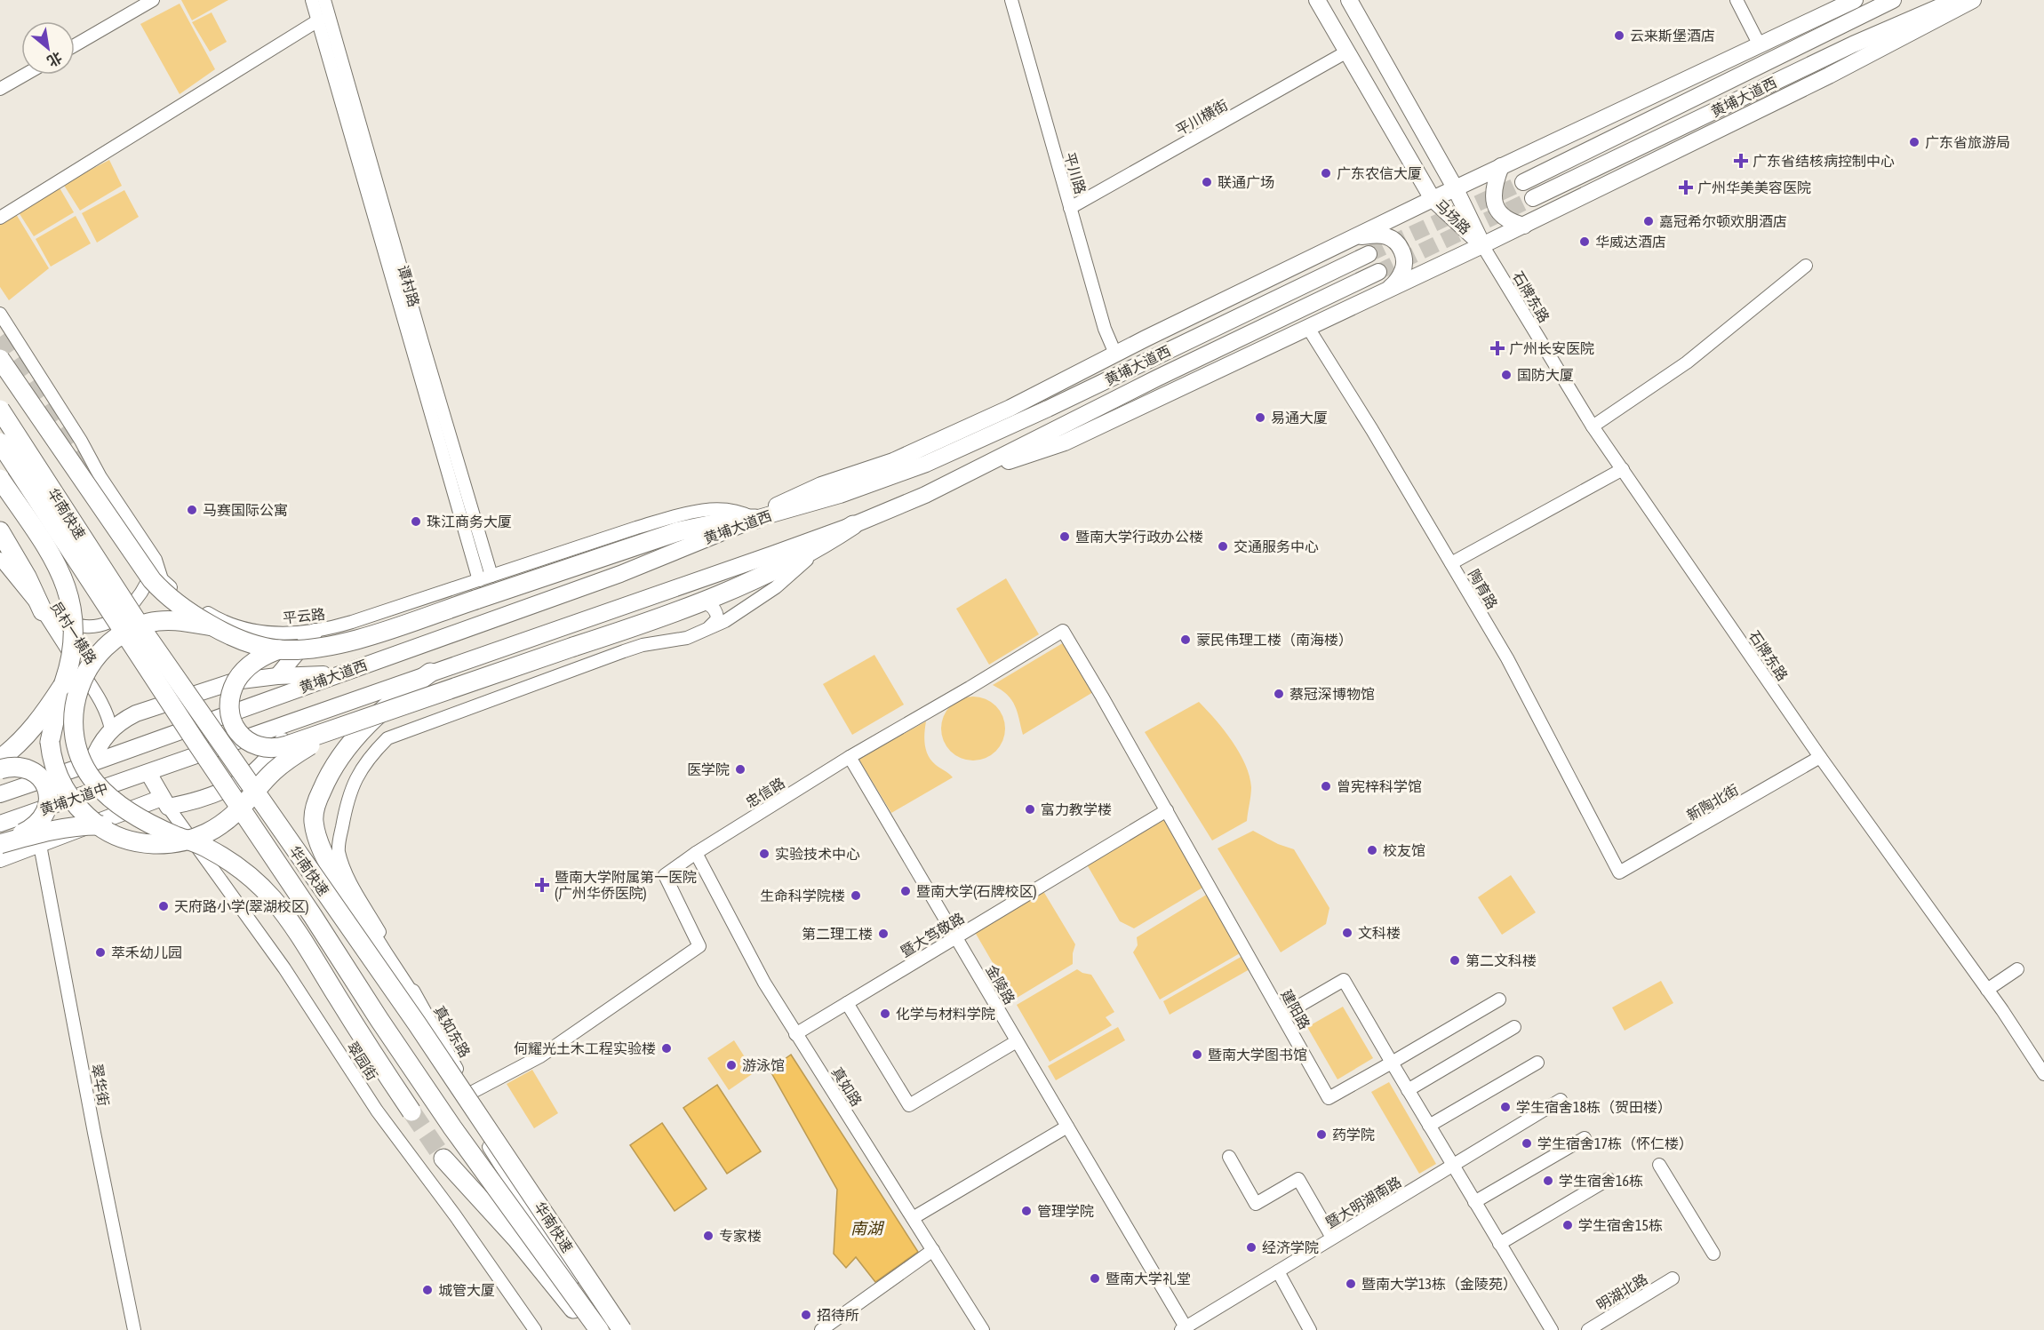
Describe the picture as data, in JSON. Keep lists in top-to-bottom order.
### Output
{
  "streets": {
    "highway": ["华南快速"],
    "main road": ["黄埔大道西", "马场路", "黄埔大道中"],
    "street": [
      "平川横街",
      "平川路",
      "谭村路",
      "石牌东路",
      "陶育路",
      "平云路",
      "员村一横路",
      "忠信路",
      "新陶北街",
      "暨大笃敬路",
      "金陵路",
      "建阳路",
      "真如东路",
      "翠园街",
      "翠华街",
      "真如路",
      "暨大明湖南路",
      "明湖北路"
    ]
  },
  "crossings": [
    ["黄埔大道西", "平云路"],
    ["黄埔大道西", "黄埔大道中"],
    ["平川横街", "平川路"],
    ["平川横街", "马场路"],
    ["马场路", "石牌东路"],
    ["谭村路", "平云路"],
    ["石牌东路", "新陶北街"],
    ["陶育路", "新陶北街"],
    ["忠信路", "金陵路"],
    ["忠信路", "建阳路"],
    ["忠信路", "真如东路"],
    ["忠信路", "真如路"],
    ["暨大笃敬路", "金陵路"],
    ["暨大笃敬路", "建阳路"],
    ["暨大笃敬路", "真如路"],
    ["金陵路", "建阳路"],
    ["金陵路", "暨大明湖南路"]
  ],
  "water": ["南湖"],
  "places": {
    "other": [
      "云来斯堡酒店",
      "广东省旅游局",
      "广东农信大厦",
      "联通广场",
      "嘉冠希尔顿欢朋酒店",
      "华威达酒店",
      "国防大厦",
      "易通大厦",
      "马赛国际公寓",
      "珠江商务大厦",
      "暨南大学行政办公楼",
      "交通服务中心",
      "蒙民伟理工楼（南海楼）",
      "蔡冠深博物馆",
      "医学院",
      "曾宪梓科学馆",
      "富力教学楼",
      "校友馆",
      "实验技术中心",
      "暨南大学(石牌校区)",
      "生命科学院楼",
      "天府路小学(翠湖校区)",
      "文科楼",
      "第二理工楼",
      "萃禾幼儿园",
      "第二文科楼",
      "化学与材料学院",
      "何耀光土木工程实验楼",
      "暨南大学图书馆",
      "游泳馆",
      "学生宿舍18栋（贺田楼）",
      "药学院",
      "学生宿舍17栋（怀仁楼）",
      "学生宿舍16栋",
      "管理学院",
      "学生宿舍15栋",
      "专家楼",
      "经济学院",
      "暨南大学礼堂",
      "暨南大学13栋（金陵苑）",
      "城管大厦",
      "招待所"
    ],
    "health": [
      "广东省结核病控制中心",
      "广州华美美容医院",
      "广州长安医院",
      "暨南大学附属第一医院 (广州华侨医院)"
    ]
  },
  "north": "bottom right"
}
